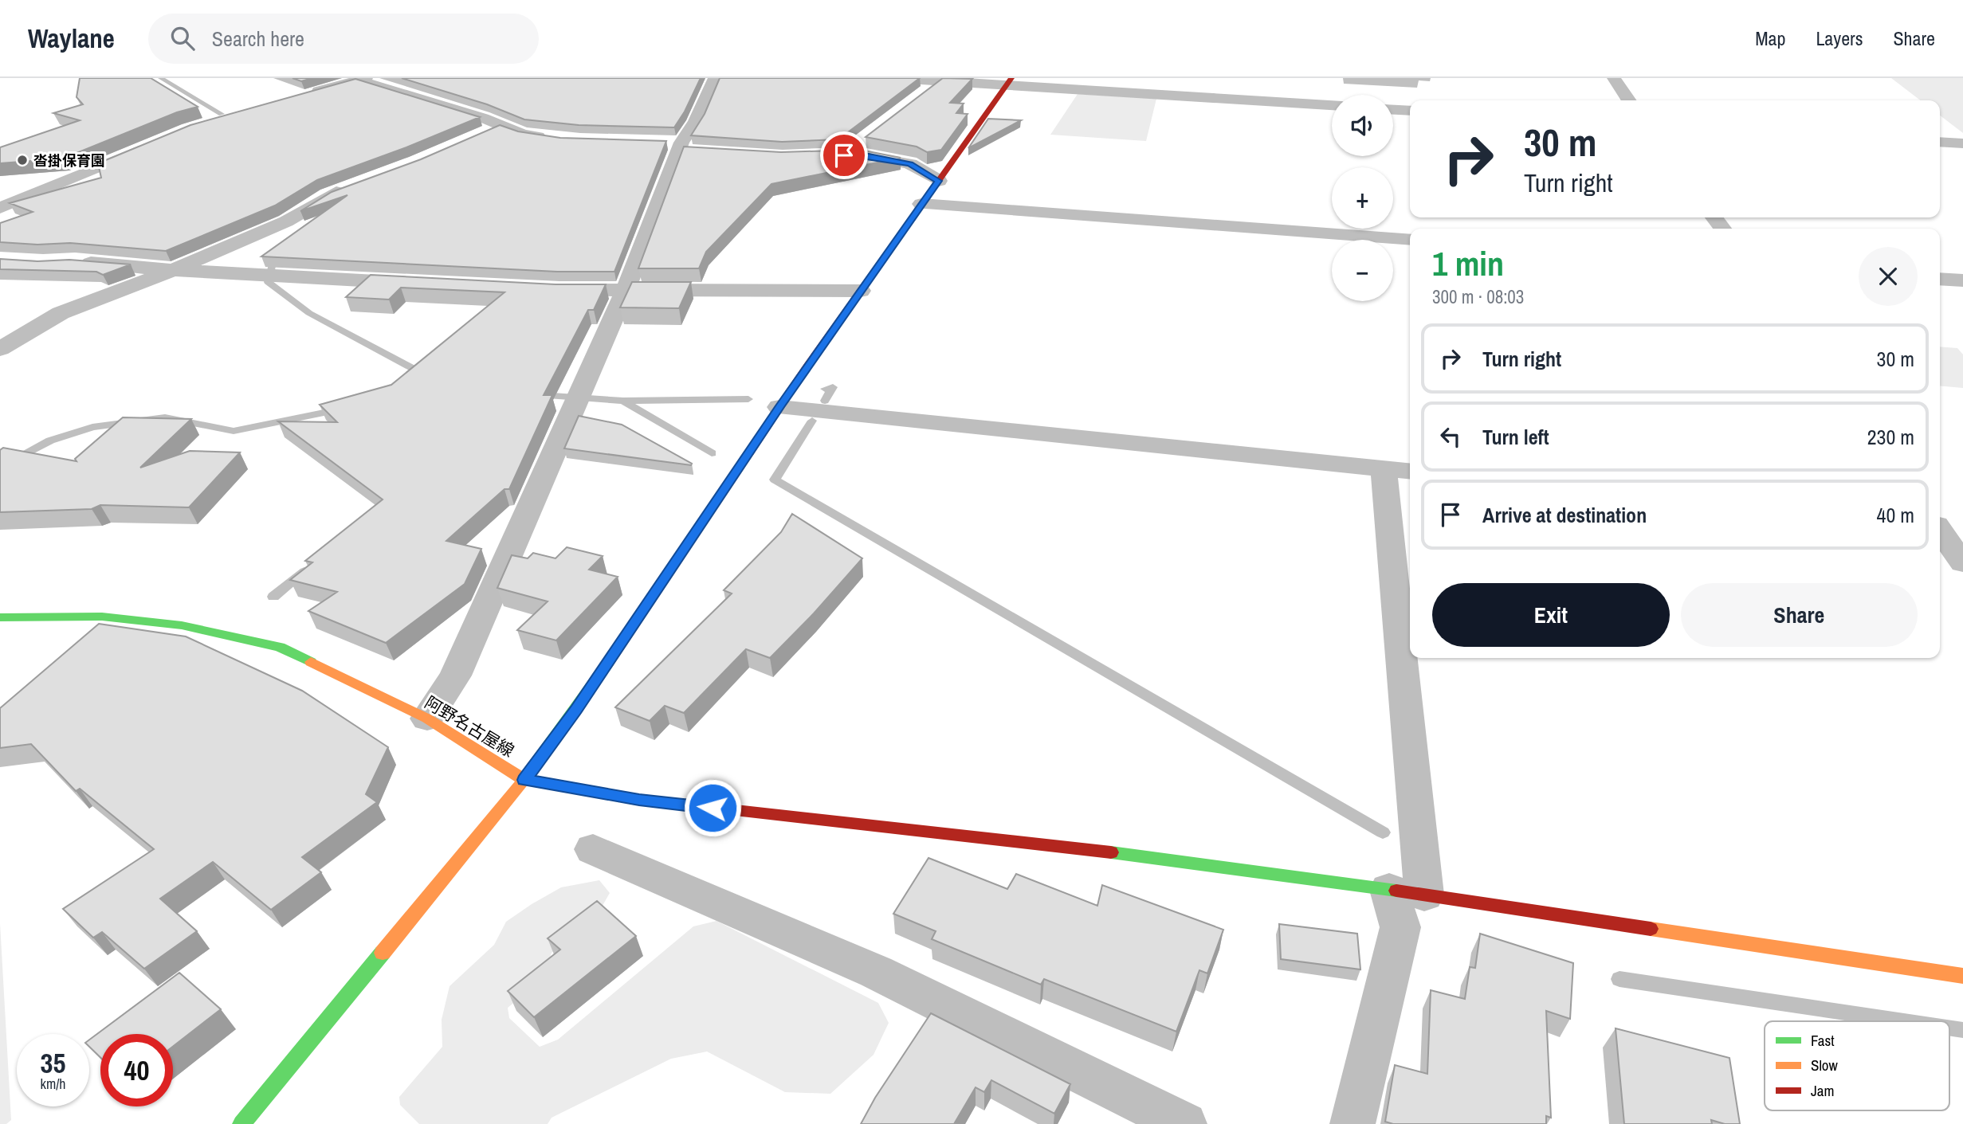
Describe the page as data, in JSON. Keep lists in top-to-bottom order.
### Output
{
  "streets": {
    "street": ["阿野名古屋線"]
  },
  "places": ["沓掛保育園"],
  "legend": ["Fast", "Slow", "Jam"],
  "page": {
    "header": "Waylane",
    "search": "Search here",
    "nav": ["Map", "Layers", "Share"],
    "map_buttons": ["+", "−"],
    "turn": ["30 m", "Turn right"],
    "heading": ["1 min", "300 m · 08:03"],
    "list": [
      {
        "name": "Turn right",
        "value": "30 m"
      },
      {
        "name": "Turn left",
        "value": "230 m"
      },
      {
        "name": "Arrive at destination",
        "value": "40 m"
      }
    ],
    "buttons": ["Exit", "Share"],
    "speed": "35 km/h",
    "limit": "40"
  }
}
